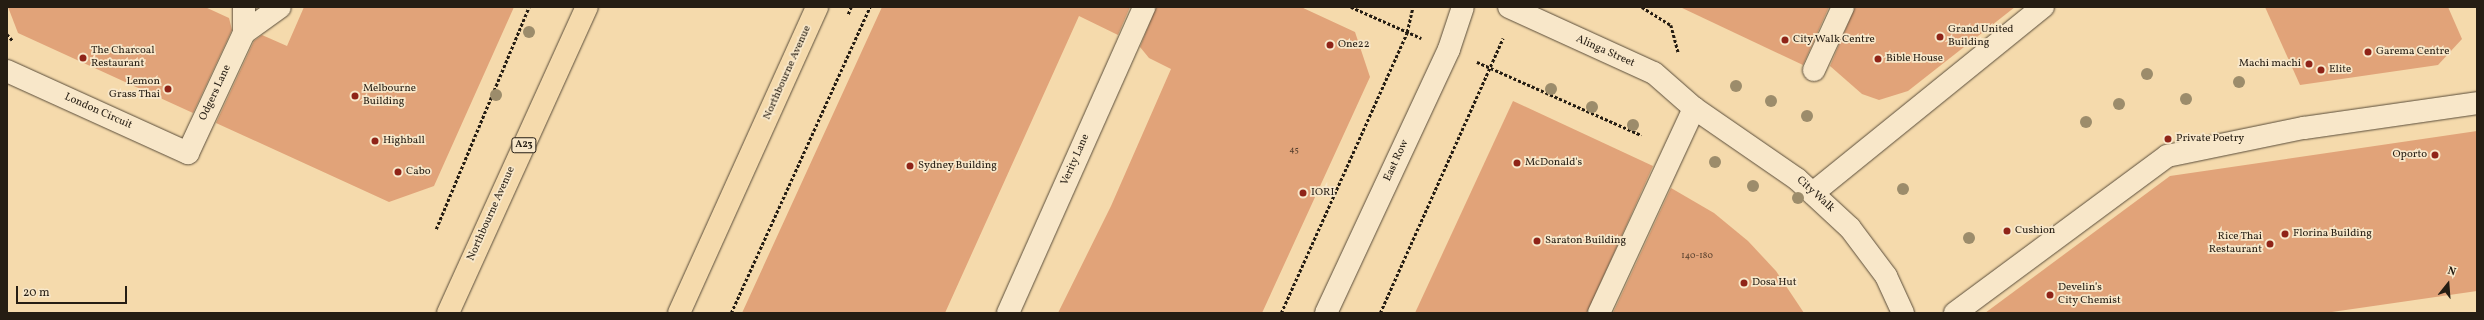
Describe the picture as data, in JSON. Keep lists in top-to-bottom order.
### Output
{
  "streets": {
    "highway": ["Northbourne Avenue", "A23"],
    "street": [
      "Alinga Street",
      "Odgers Lane",
      "London Circuit",
      "Verity Lane",
      "East Row",
      "City Walk"
    ]
  },
  "crossings": [
    ["Alinga Street", "City Walk"],
    ["Odgers Lane", "London Circuit"]
  ],
  "places": [
    "Grand United Building",
    "City Walk Centre",
    "One22",
    "Garema Centre",
    "The Charcoal Restaurant",
    "Bible House",
    "Machi machi",
    "Elite",
    "Lemon Grass Thai",
    "Melbourne Building",
    "Private Poetry",
    "Highball",
    "Oporto",
    "McDonald's",
    "Sydney Building",
    "Cabo",
    "IORI",
    "Cushion",
    "Florina Building",
    "Saraton Building",
    "Rice Thai Restaurant",
    "Dosa Hut",
    "Develin’s City Chemist"
  ],
  "house_numbers": ["45", "140-180"],
  "scale_bar": "20 m",
  "north": "top"
}
